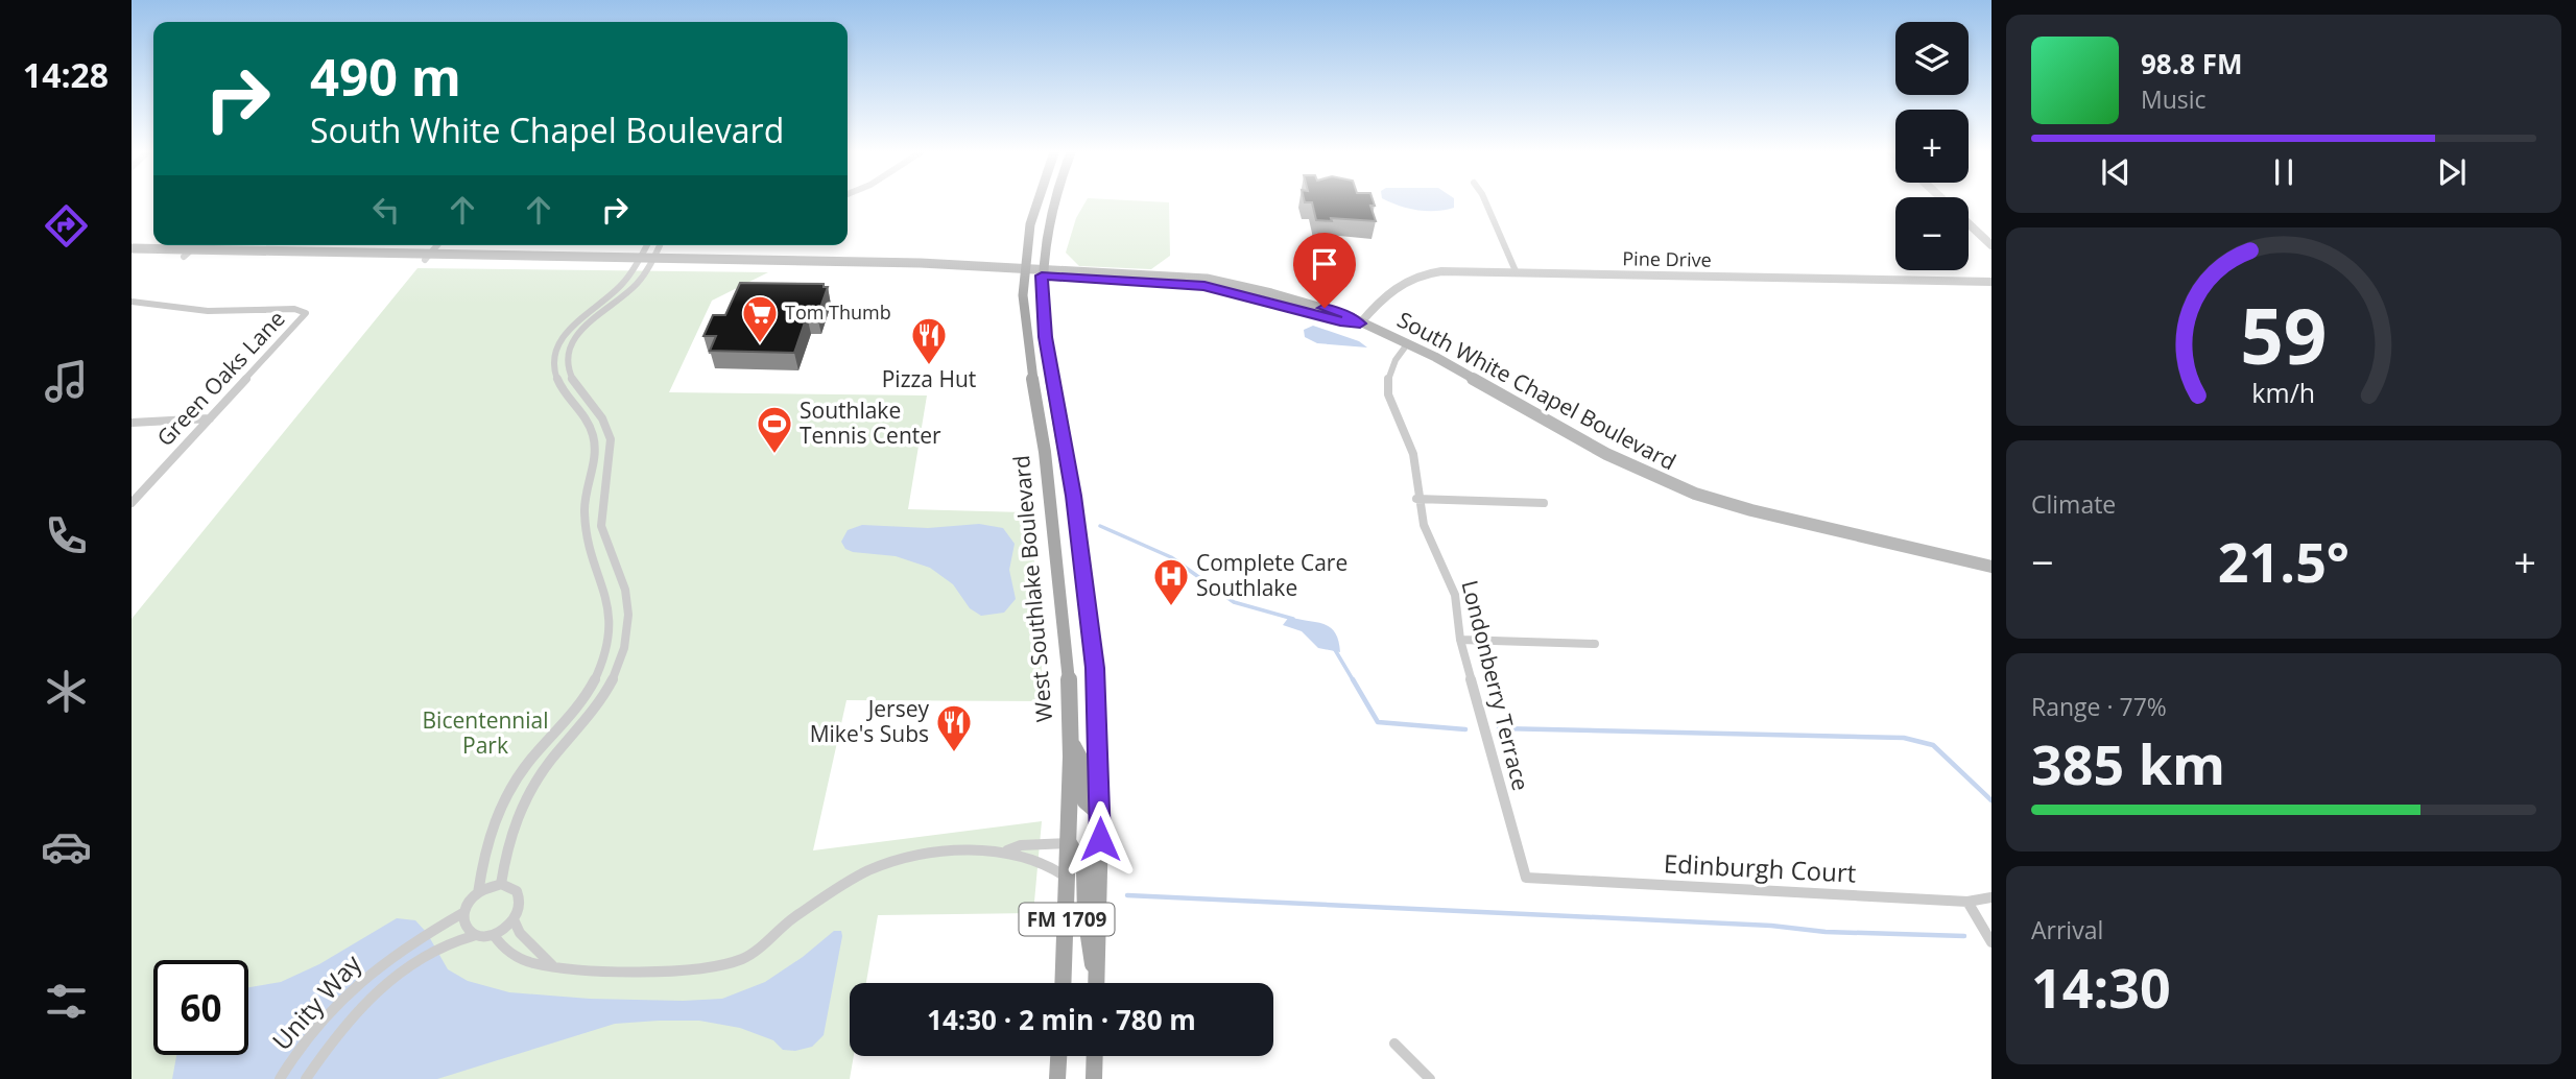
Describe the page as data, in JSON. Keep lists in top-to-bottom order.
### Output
{
  "streets": {
    "main road": ["South White Chapel Boulevard", "West Southlake Boulevard", "FM 1709"],
    "street": [
      "Pine Drive",
      "Green Oaks Lane",
      "Londonberry Terrace",
      "Edinburgh Court",
      "Unity Way"
    ]
  },
  "crossings": [
    ["Pine Drive", "South White Chapel Boulevard"],
    ["South White Chapel Boulevard", "West Southlake Boulevard"],
    ["South White Chapel Boulevard", "Londonberry Terrace"],
    ["South White Chapel Boulevard", "FM 1709"],
    ["West Southlake Boulevard", "FM 1709"],
    ["Londonberry Terrace", "Edinburgh Court"]
  ],
  "parks": ["Bicentennial Park"],
  "places": {
    "supermarket": ["Tom Thumb"],
    "restaurant": ["Pizza Hut", "Jersey Mike's Subs"],
    "sports": ["Southlake Tennis Center"],
    "hospital": ["Complete Care Southlake"]
  },
  "page": {
    "tabs": "14:28",
    "map_buttons": ["+", "−"],
    "turn": ["490 m", "South White Chapel Boulevard"],
    "song": ["98.8 FM", "Music"],
    "tile": [
      "Climate",
      ["Range · 77%", "385 km"],
      ["Arrival", "14:30"]
    ],
    "heat": ["−", "21.5°", "+"],
    "limit": "60",
    "trip": "14:30 · 2 min · 780 m",
    "gauge": ["59", "km/h"]
  }
}
